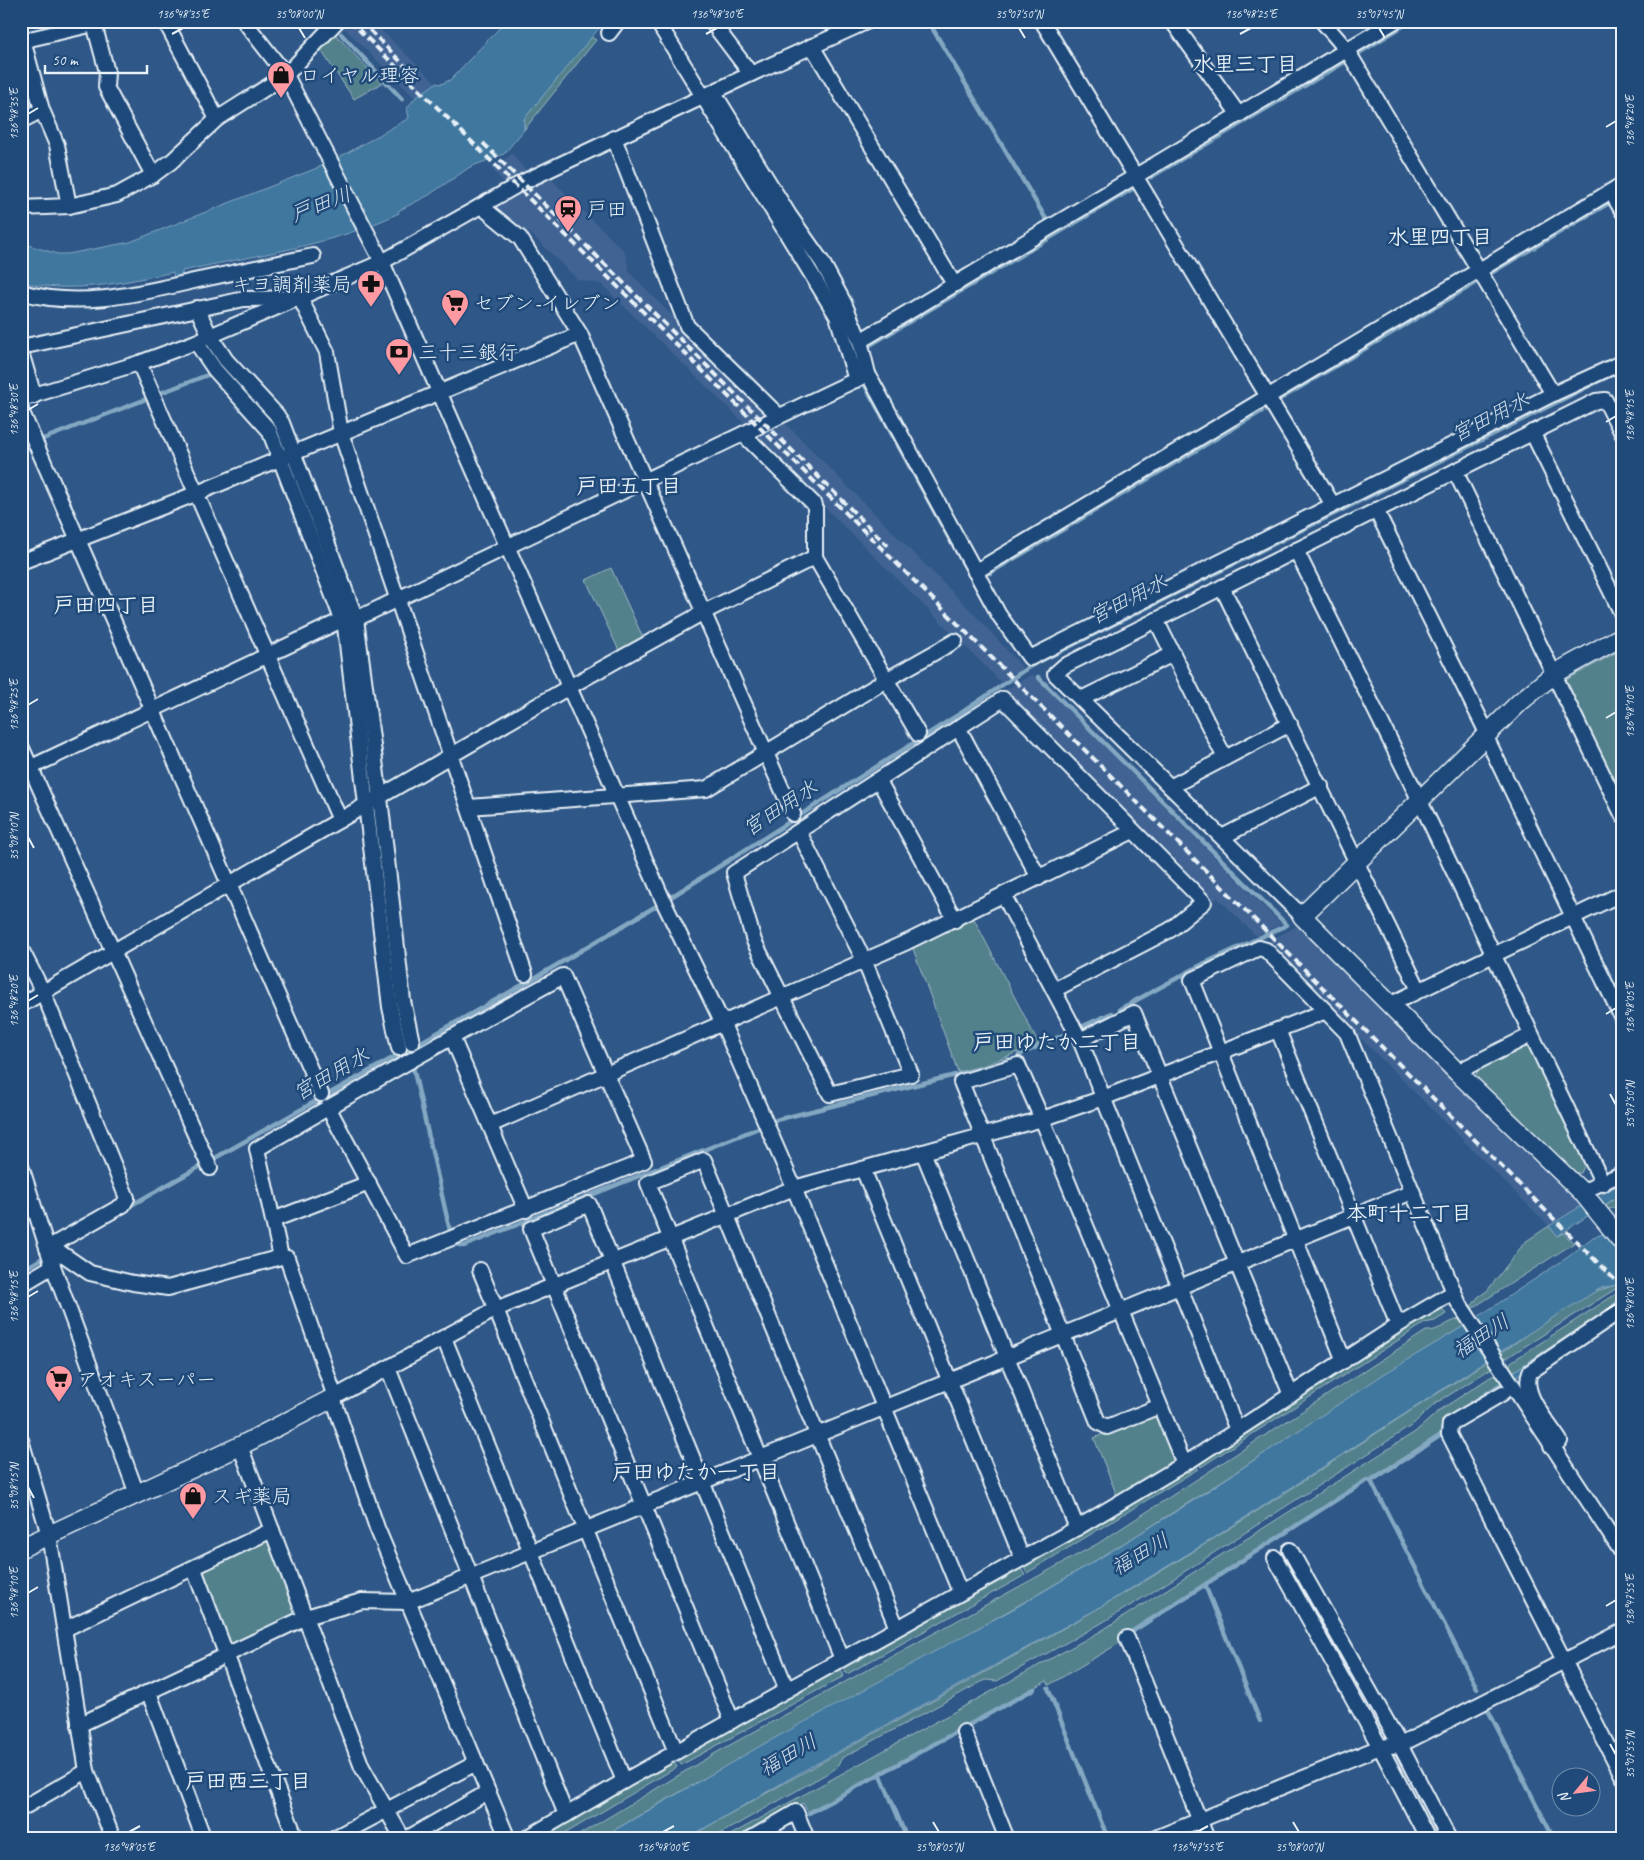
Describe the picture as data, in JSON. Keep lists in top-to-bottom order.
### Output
{
  "districts": [
    "水里三丁目",
    "水里四丁目",
    "戸田五丁目",
    "戸田四丁目",
    "戸田ゆたか二丁目",
    "本町十二丁目",
    "戸田ゆたか一丁目",
    "戸田西三丁目"
  ],
  "water": ["戸田川", "宮田用水", "福田川"],
  "places": {
    "shop": ["ロイヤル理容", "スギ薬局"],
    "station": ["戸田"],
    "pharmacy": ["キヨ調剤薬局"],
    "supermarket": ["セブン-イレブン", "アオキスーパー"],
    "bank": ["三十三銀行"]
  },
  "scale_bar": "50 m",
  "north": "bottom left",
  "coordinates": [
    "136°48'35\"E",
    "35°08'00\"N",
    "136°48'30\"E",
    "35°07'50\"N",
    "136°48'25\"E",
    "35°07'45\"N",
    "136°48'20\"E",
    "136°48'15\"E",
    "136°48'10\"E",
    "35°08'10\"N",
    "136°48'05\"E",
    "136°48'00\"E",
    "35°08'15\"N",
    "136°47'55\"E",
    "35°07'55\"N",
    "35°08'05\"N"
  ]
}
